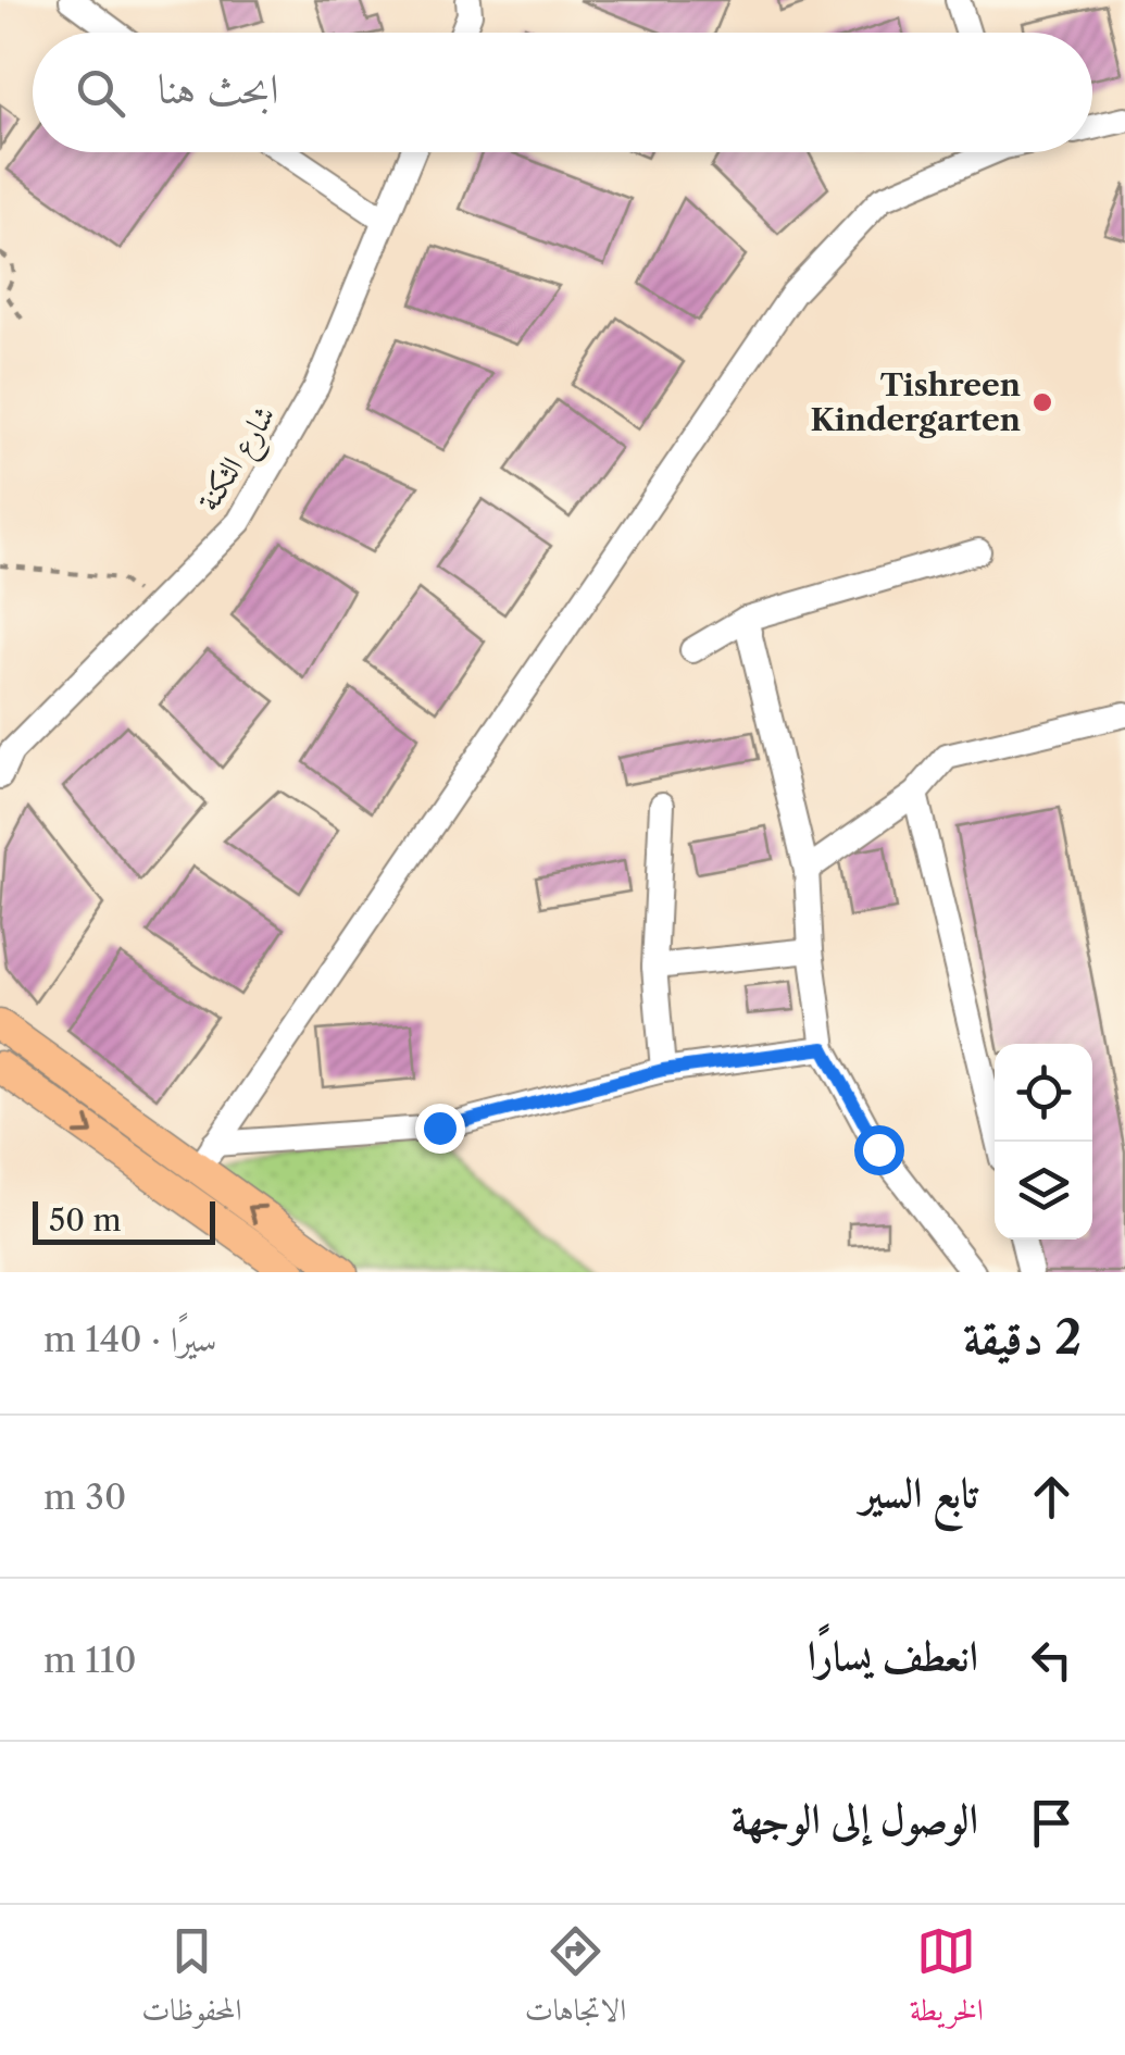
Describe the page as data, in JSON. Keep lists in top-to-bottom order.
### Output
{
  "streets": {
    "street": ["شارع الثكنة"]
  },
  "places": ["Tishreen Kindergarten"],
  "scale_bar": "50 m",
  "page": {
    "search": "ابحث هنا",
    "scale": "50 m",
    "heading": ["2 دقيقة", "سيرًا · 140 m"],
    "list": [
      ["تابع السير", "30 m"],
      ["انعطف يسارًا", "110 m"],
      "الوصول إلى الوجهة"
    ],
    "nav": ["الخريطة", "الاتجاهات", "المحفوظات"]
  }
}
